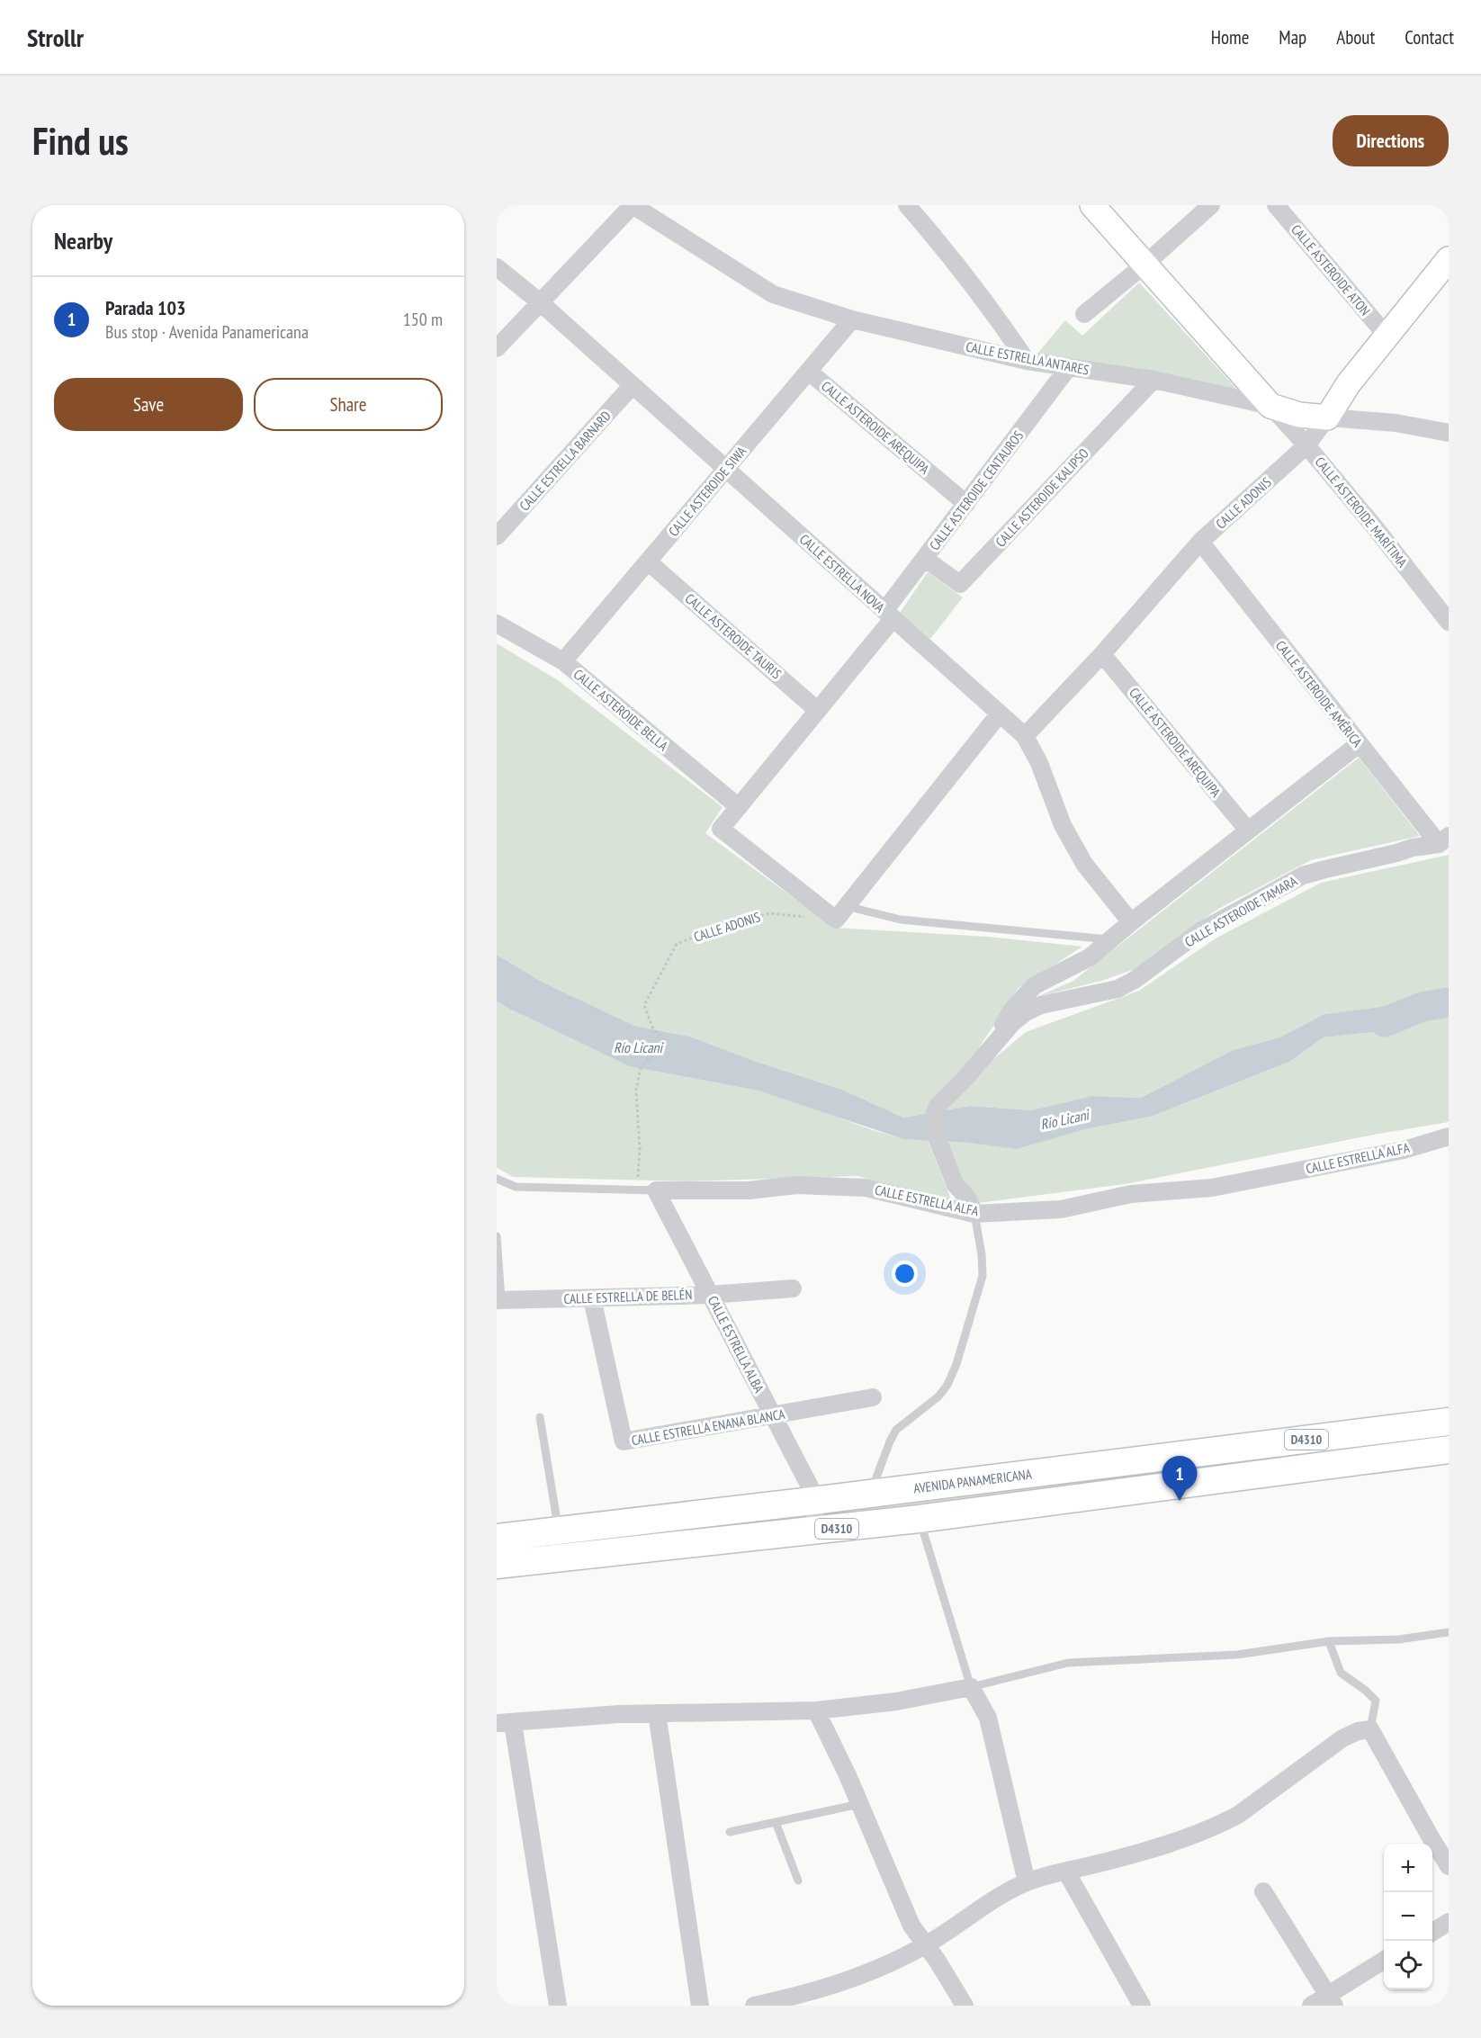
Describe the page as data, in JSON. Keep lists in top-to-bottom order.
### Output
{
  "streets": {
    "main road": ["D4310", "AVENIDA PANAMERICANA"],
    "street": [
      "CALLE ASTEROIDE ATON",
      "CALLE ESTRELLA ANTARES",
      "CALLE ASTEROIDE AREQUIPA",
      "CALLE ESTRELLA BARNARD",
      "CALLE ASTEROIDE CENTAUROS",
      "CALLE ASTEROIDE SIWA",
      "CALLE ASTEROIDE KALIPSO",
      "CALLE ADONIS",
      "CALLE ASTEROIDE MARÍTIMA",
      "CALLE ESTRELLA NOVA",
      "CALLE ASTEROIDE TAURIS",
      "CALLE ASTEROIDE AMÉRICA",
      "CALLE ASTEROIDE BELLA",
      "CALLE ASTEROIDE TAMARA",
      "CALLE ESTRELLA ALFA",
      "CALLE ESTRELLA DE BELÉN",
      "CALLE ESTRELLA ALBA",
      "CALLE ESTRELLA ENANA BLANCA"
    ]
  },
  "crossings": [
    ["CALLE ASTEROIDE ATON", "CALLE ADONIS"],
    ["CALLE ESTRELLA ANTARES", "CALLE ASTEROIDE CENTAUROS"],
    ["CALLE ESTRELLA ANTARES", "CALLE ASTEROIDE SIWA"],
    ["CALLE ESTRELLA ANTARES", "CALLE ASTEROIDE KALIPSO"],
    ["CALLE ESTRELLA ANTARES", "CALLE ADONIS"],
    ["CALLE ESTRELLA ANTARES", "CALLE ASTEROIDE MARÍTIMA"],
    ["CALLE ASTEROIDE AREQUIPA", "CALLE ASTEROIDE CENTAUROS"],
    ["CALLE ASTEROIDE AREQUIPA", "CALLE ASTEROIDE SIWA"],
    ["CALLE ASTEROIDE AREQUIPA", "CALLE ADONIS"],
    ["CALLE ESTRELLA BARNARD", "CALLE ESTRELLA NOVA"],
    ["CALLE ASTEROIDE CENTAUROS", "CALLE ASTEROIDE KALIPSO"],
    ["CALLE ASTEROIDE CENTAUROS", "CALLE ADONIS"],
    ["CALLE ASTEROIDE CENTAUROS", "CALLE ESTRELLA NOVA"],
    ["CALLE ASTEROIDE CENTAUROS", "CALLE ASTEROIDE TAURIS"],
    ["CALLE ASTEROIDE CENTAUROS", "CALLE ASTEROIDE BELLA"],
    ["CALLE ASTEROIDE SIWA", "CALLE ESTRELLA NOVA"],
    ["CALLE ASTEROIDE SIWA", "CALLE ASTEROIDE TAURIS"],
    ["CALLE ASTEROIDE SIWA", "CALLE ASTEROIDE BELLA"],
    ["CALLE ADONIS", "CALLE ASTEROIDE MARÍTIMA"],
    ["CALLE ADONIS", "CALLE ESTRELLA NOVA"],
    ["CALLE ADONIS", "CALLE ASTEROIDE AMÉRICA"],
    ["CALLE ADONIS", "CALLE ESTRELLA ALFA"],
    ["CALLE ASTEROIDE AMÉRICA", "CALLE ASTEROIDE TAMARA"],
    ["CALLE ESTRELLA ALFA", "CALLE ESTRELLA ALBA"],
    ["CALLE ESTRELLA DE BELÉN", "CALLE ESTRELLA ALBA"],
    ["CALLE ESTRELLA DE BELÉN", "CALLE ESTRELLA ENANA BLANCA"],
    ["CALLE ESTRELLA ALBA", "CALLE ESTRELLA ENANA BLANCA"],
    ["CALLE ESTRELLA ALBA", "D4310"],
    ["CALLE ESTRELLA ALBA", "AVENIDA PANAMERICANA"]
  ],
  "water": ["Río Licani"],
  "page": {
    "header": "Strollr",
    "nav": [
      "Home",
      "Map",
      "About",
      "Contact"
    ],
    "buttons": [
      "Directions",
      ["Save", "Share"]
    ],
    "title": "Find us",
    "heading": "Nearby",
    "list": [
      {
        "mark": "1",
        "name": "Parada 103",
        "note": "Bus stop · Avenida Panamericana",
        "value": "150 m"
      }
    ],
    "pins": "1",
    "map_buttons": ["+", "−"]
  }
}
